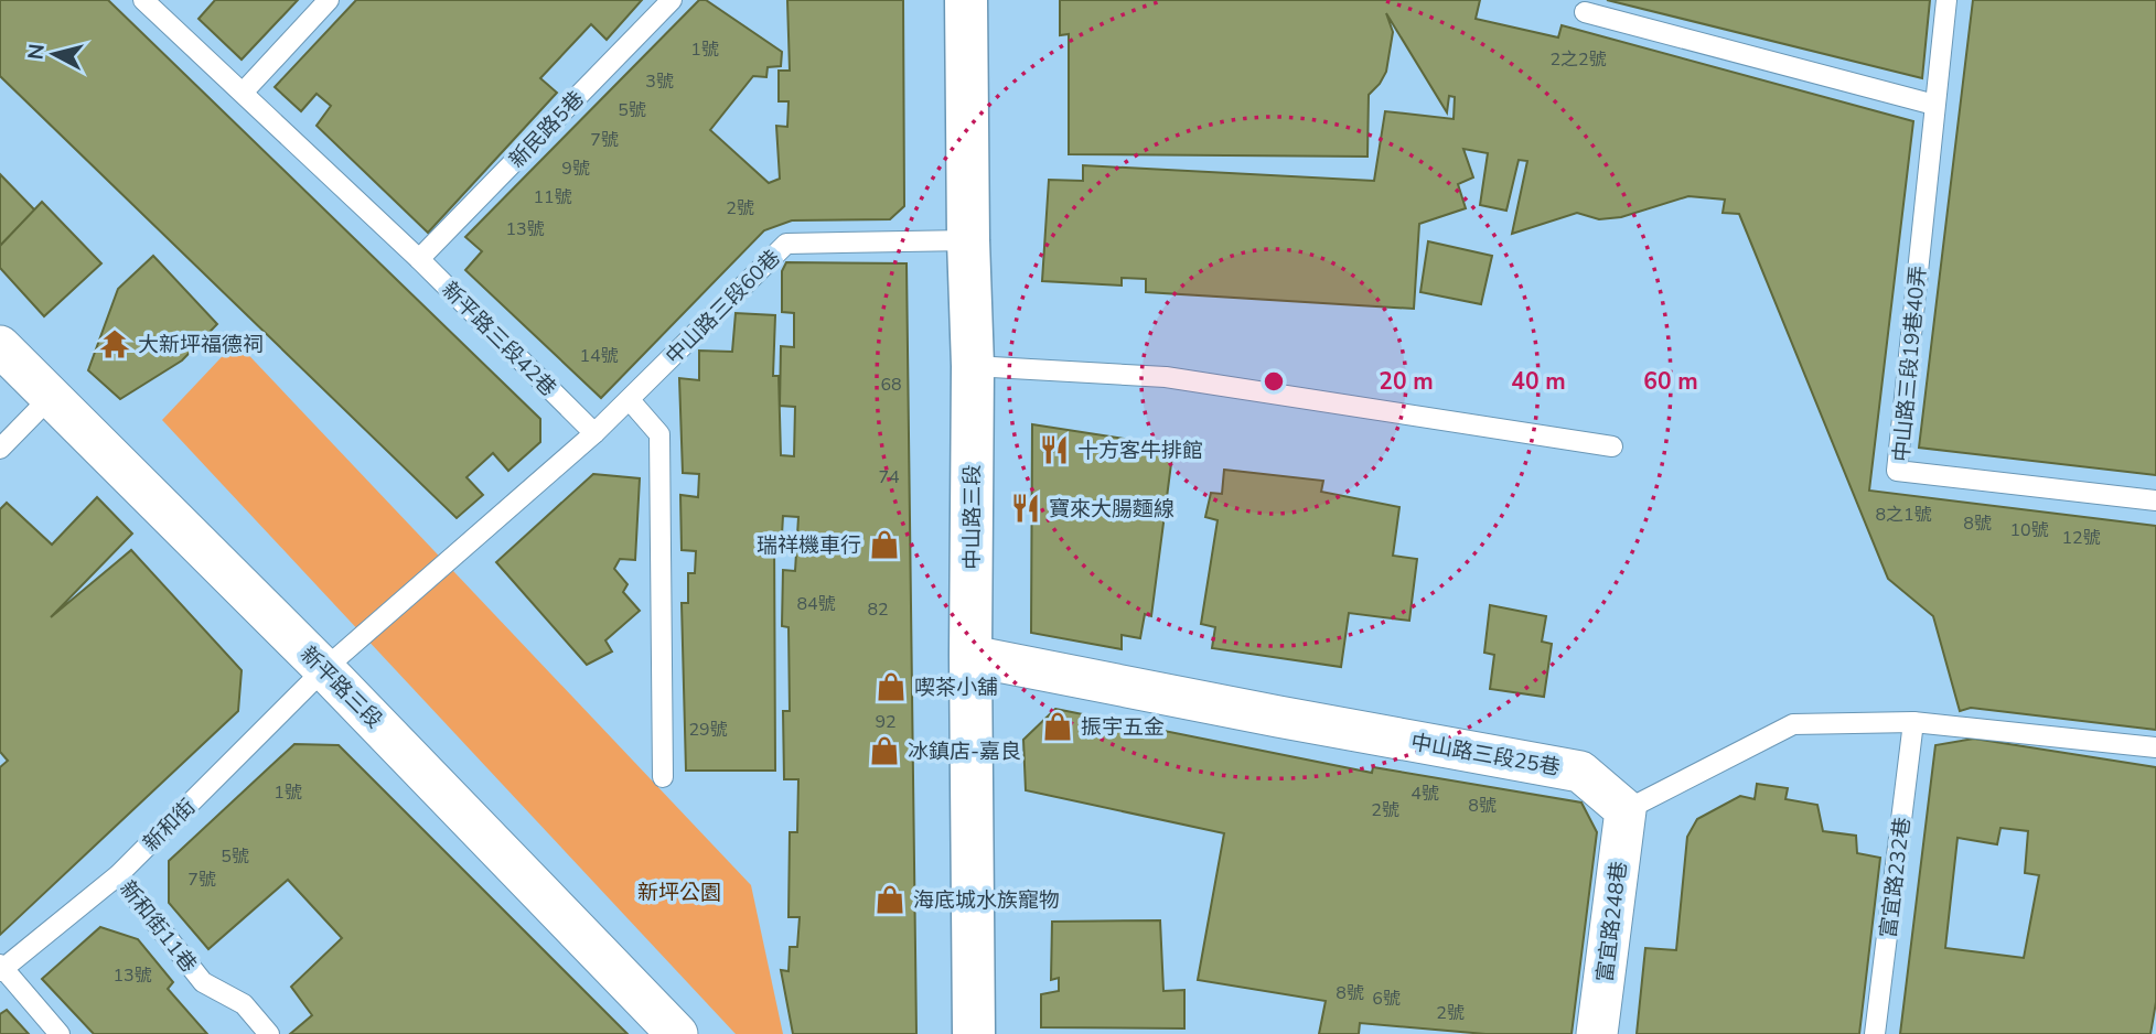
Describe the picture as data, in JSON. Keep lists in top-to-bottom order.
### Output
{
  "streets": {
    "street": [
      "中山路三段",
      "新平路三段",
      "中山路三段25巷",
      "富宜路248巷"
    ],
    "lane": [
      "新民路5巷",
      "中山路三段60巷",
      "新平路三段42巷",
      "中山路三段19巷40弄",
      "新和街",
      "富宜路232巷",
      "新和街11巷"
    ]
  },
  "crossings": [
    ["新民路5巷", "新平路三段42巷"],
    ["中山路三段60巷", "新平路三段42巷"],
    ["中山路三段60巷", "中山路三段"],
    ["中山路三段", "中山路三段25巷"],
    ["新平路三段", "新和街"],
    ["中山路三段25巷", "富宜路248巷"],
    ["新和街", "新和街11巷"]
  ],
  "parks": ["新坪公園"],
  "places": {
    "temple": ["大新坪福德祠"],
    "restaurant": ["十方客牛排館", "寶來大腸麵線"],
    "shop": [
      "瑞祥機車行",
      "喫茶小舖",
      "振宇五金",
      "冰鎮店-嘉良",
      "海底城水族寵物"
    ]
  },
  "house_numbers": [
    "1號",
    "2之2號",
    "3號",
    "5號",
    "7號",
    "9號",
    "11號",
    "2號",
    "13號",
    "14號",
    "68",
    "74",
    "8之1號",
    "8號",
    "10號",
    "12號",
    "84號",
    "82",
    "92",
    "29號",
    "1號",
    "4號",
    "8號",
    "2號",
    "5號",
    "7號",
    "13號",
    "8號",
    "6號",
    "2號"
  ],
  "north": "left",
  "rings": ["20 m", "40 m", "60 m"]
}
